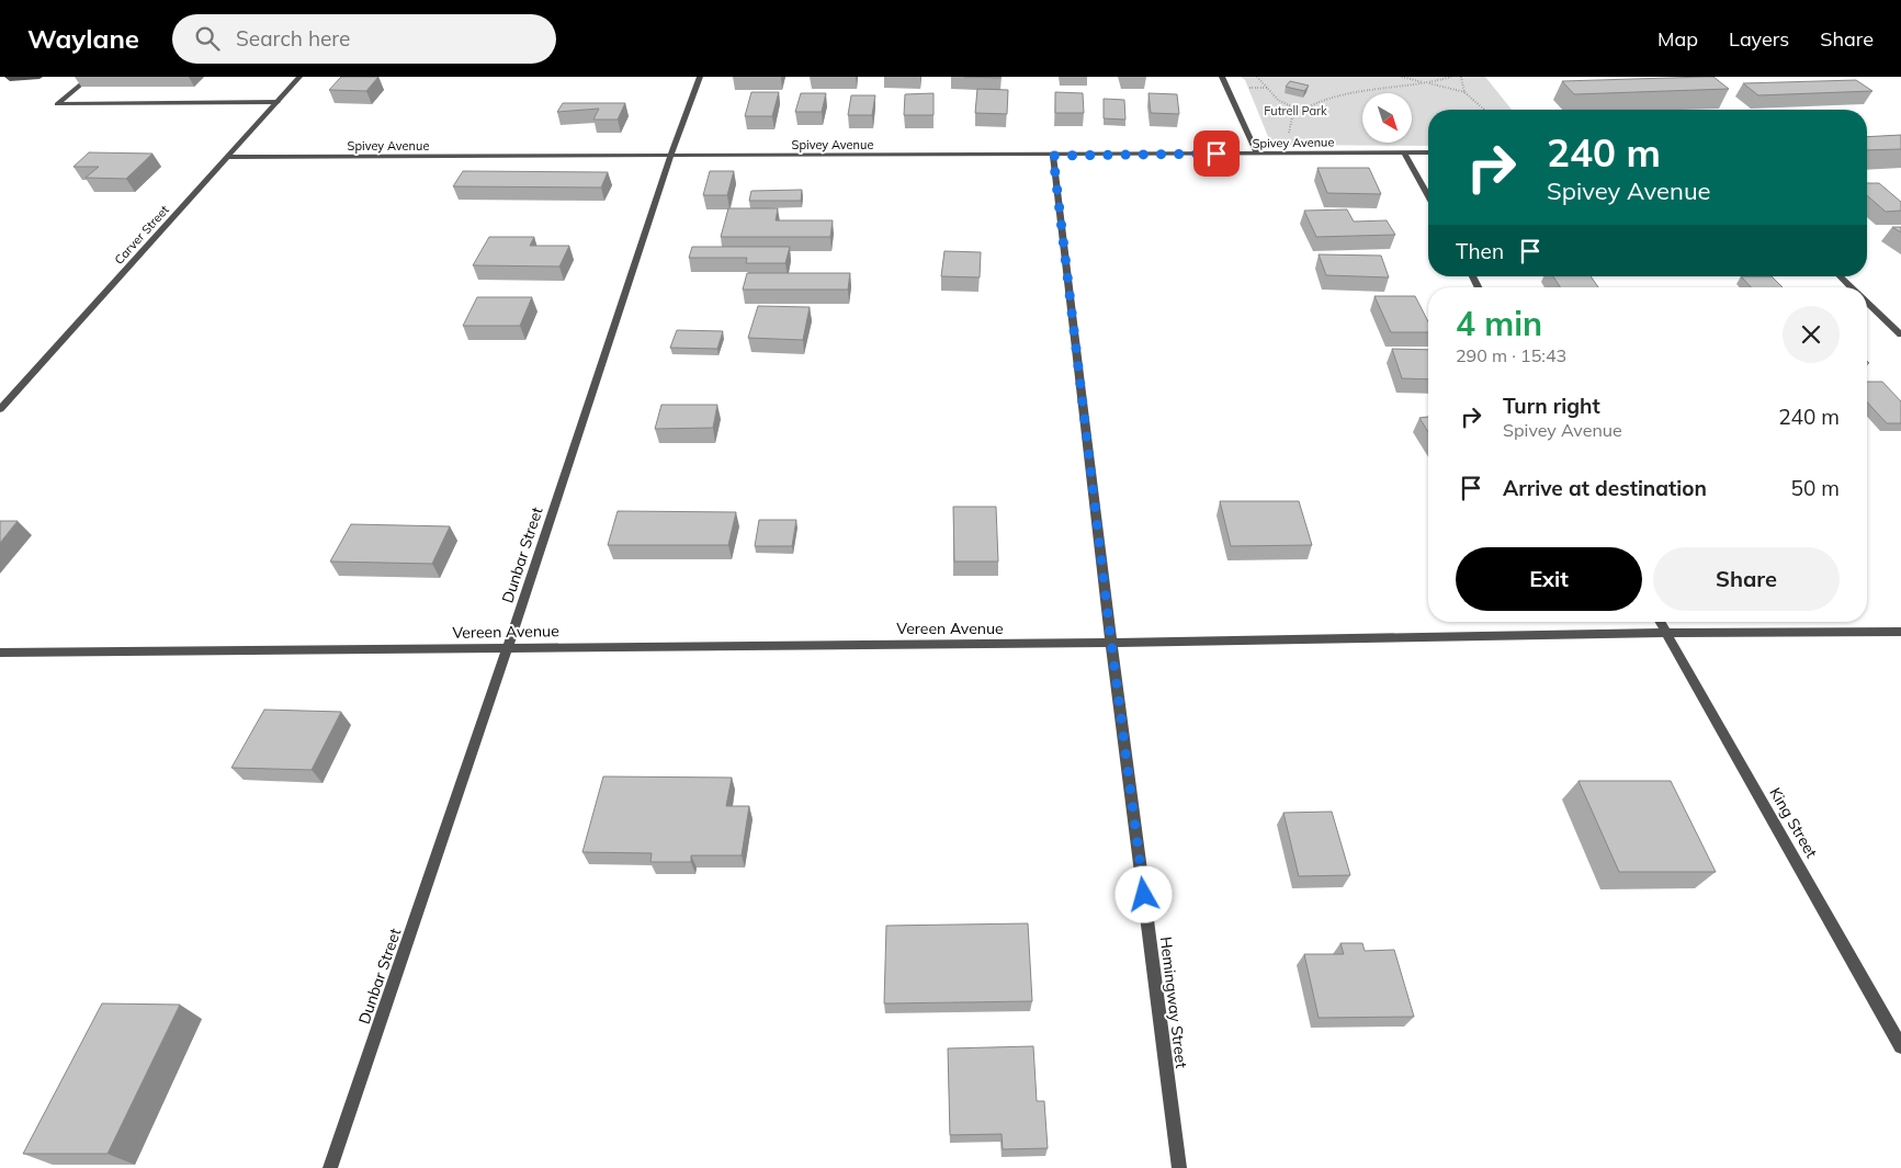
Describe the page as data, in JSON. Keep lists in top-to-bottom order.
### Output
{
  "streets": {
    "street": [
      "Spivey Avenue",
      "Carver Street",
      "Dunbar Street",
      "Vereen Avenue",
      "King Street",
      "Hemingway Street"
    ]
  },
  "crossings": [
    ["Spivey Avenue", "Carver Street"],
    ["Spivey Avenue", "Dunbar Street"],
    ["Spivey Avenue", "Hemingway Street"],
    ["Dunbar Street", "Vereen Avenue"],
    ["Vereen Avenue", "King Street"],
    ["Vereen Avenue", "Hemingway Street"]
  ],
  "parks": ["Futrell Park"],
  "north": "bottom right",
  "page": {
    "header": "Waylane",
    "search": "Search here",
    "nav": ["Map", "Layers", "Share"],
    "turn": ["240 m", "Spivey Avenue"],
    "then": "Then",
    "heading": ["4 min", "290 m · 15:43"],
    "list": [
      {
        "name": "Turn right",
        "note": "Spivey Avenue",
        "value": "240 m"
      },
      {
        "name": "Arrive at destination",
        "value": "50 m"
      }
    ],
    "buttons": ["Exit", "Share"]
  }
}
